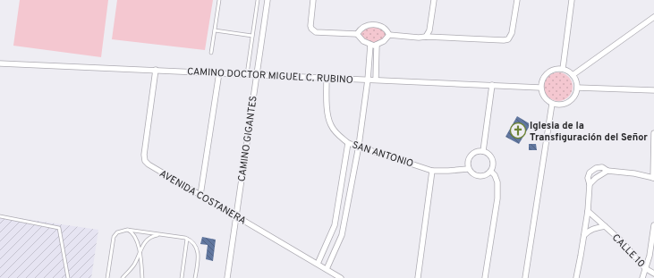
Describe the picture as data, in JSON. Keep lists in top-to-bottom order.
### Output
{
  "streets": {
    "street": [
      "CAMINO DOCTOR MIGUEL C. RUBINO",
      "CAMINO GIGANTES",
      "SAN ANTONIO",
      "AVENIDA COSTANERA",
      "CALLE 10"
    ]
  },
  "crossings": [
    ["CAMINO DOCTOR MIGUEL C. RUBINO", "CAMINO GIGANTES"],
    ["CAMINO DOCTOR MIGUEL C. RUBINO", "SAN ANTONIO"],
    ["CAMINO DOCTOR MIGUEL C. RUBINO", "AVENIDA COSTANERA"],
    ["CAMINO GIGANTES", "AVENIDA COSTANERA"]
  ],
  "places": {
    "church": ["Iglesia de la Transfiguración del Señor"]
  }
}
